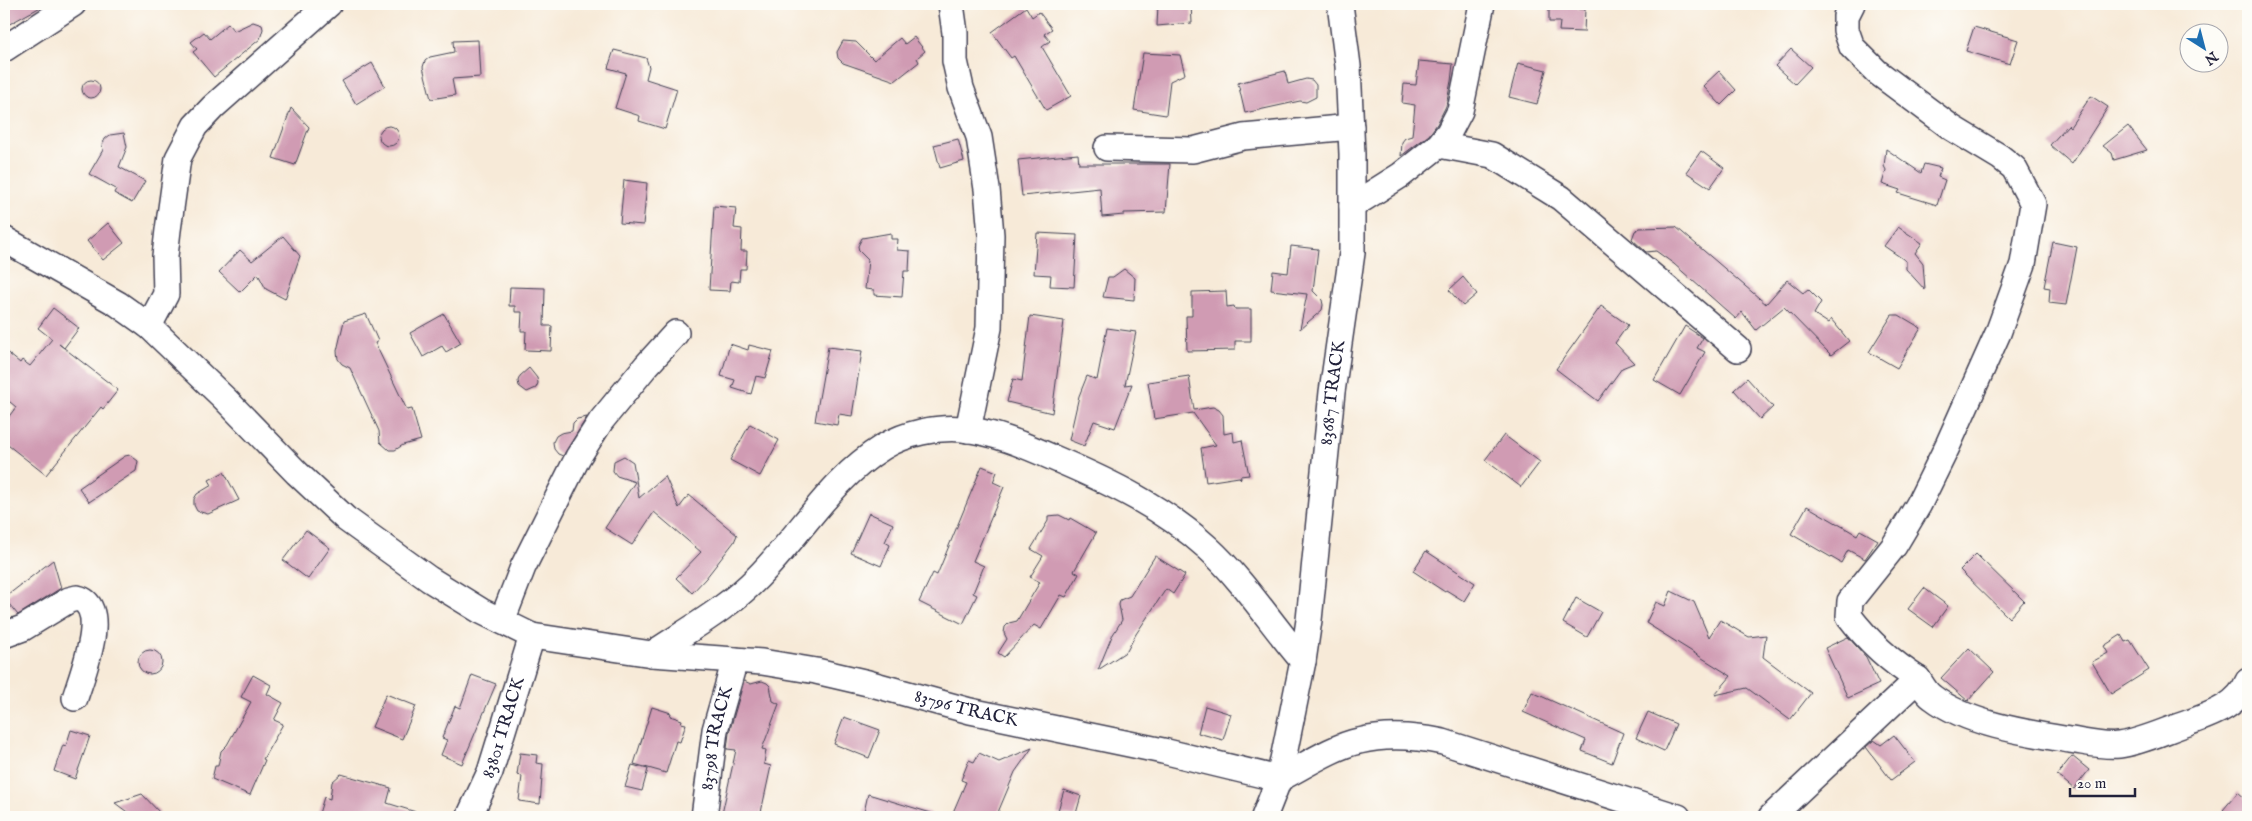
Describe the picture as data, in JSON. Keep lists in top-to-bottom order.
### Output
{
  "streets": {
    "street": [
      "83687 TRACK",
      "83796 TRACK",
      "83801 TRACK",
      "83798 TRACK"
    ]
  },
  "crossings": [
    ["83687 TRACK", "83796 TRACK"],
    ["83796 TRACK", "83801 TRACK"],
    ["83796 TRACK", "83798 TRACK"]
  ],
  "scale_bar": "20 m",
  "north": "bottom right"
}
